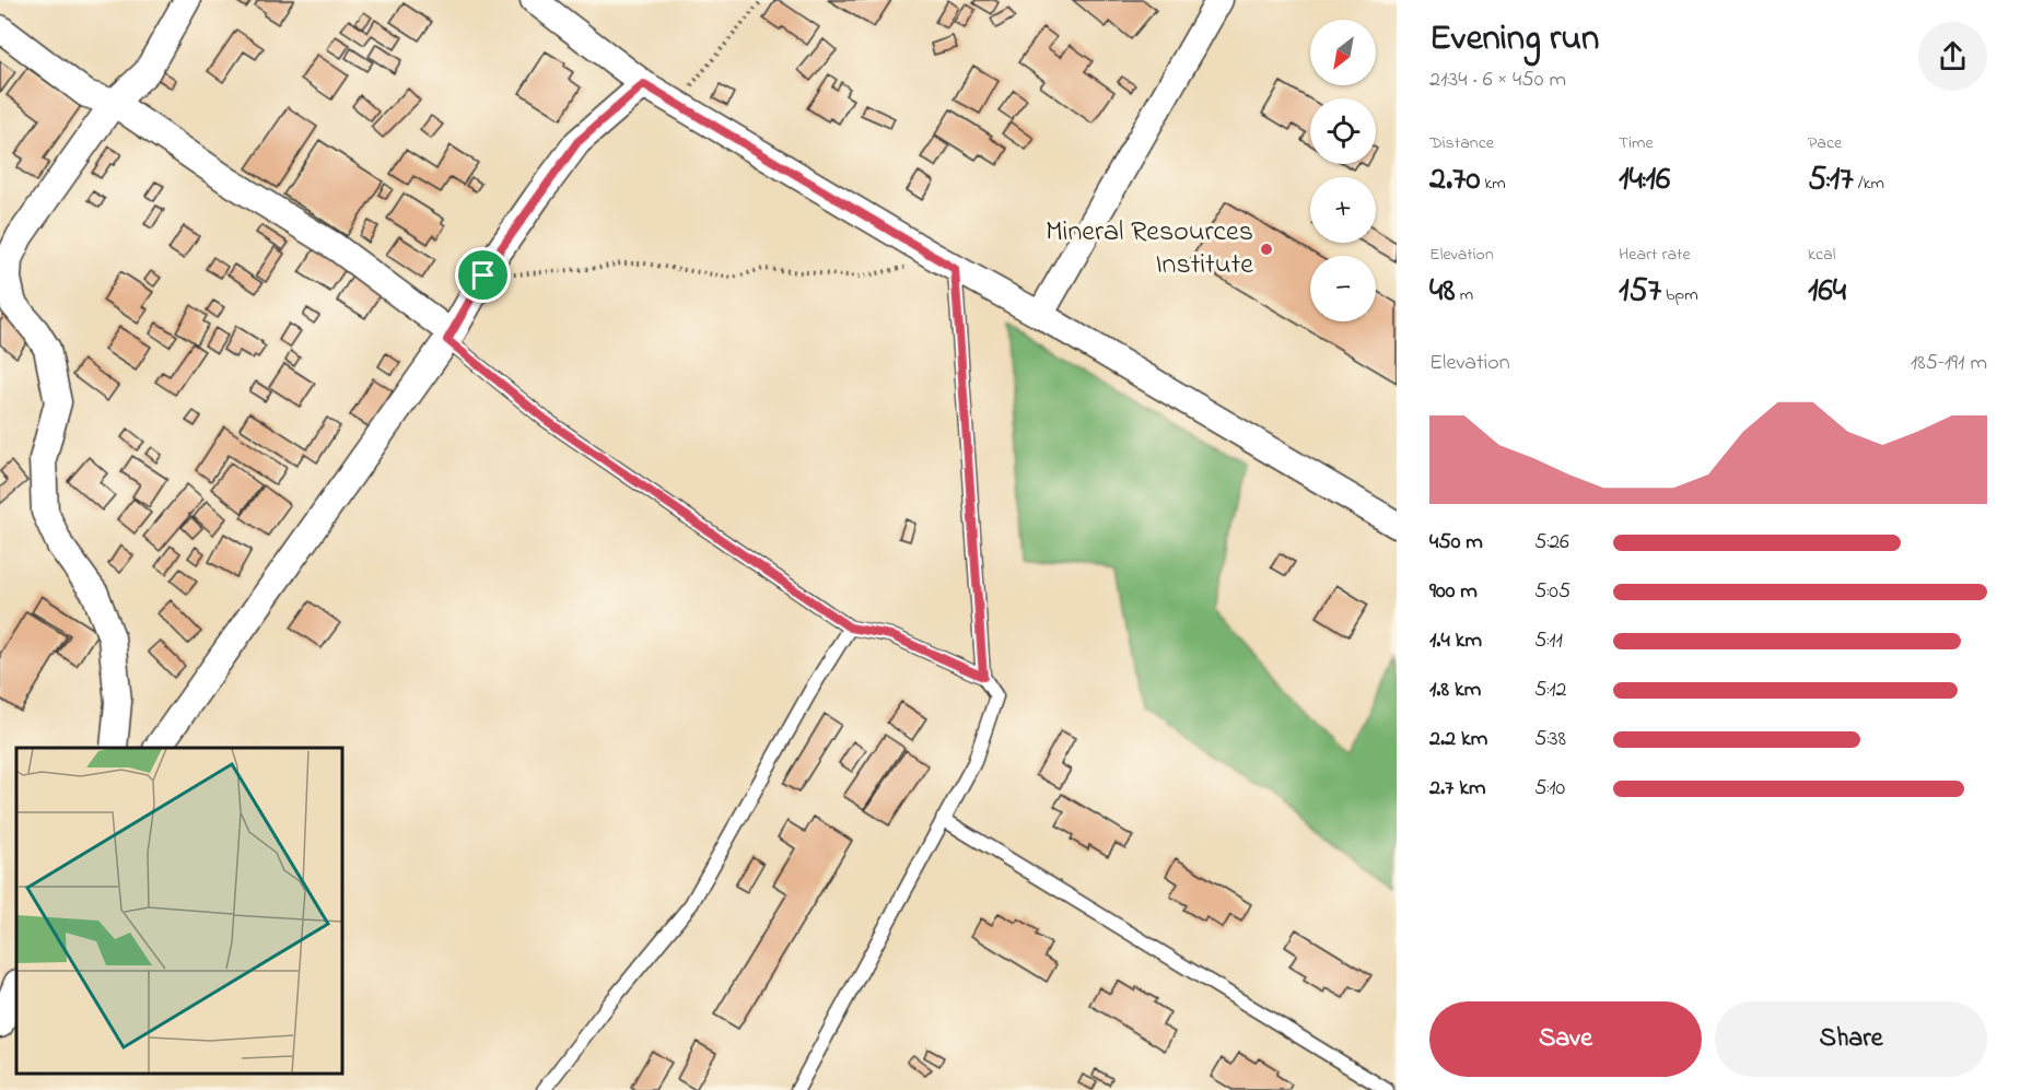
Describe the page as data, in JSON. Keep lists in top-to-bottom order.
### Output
{
  "places": ["Mineral Resources Institute"],
  "north": "bottom left",
  "page": {
    "heading": ["Evening run", "21:34 · 6 × 450 m"],
    "map_buttons": ["+", "−"],
    "stats": [
      ["Distance", "2.70 km"],
      ["Time", "14:16"],
      ["Pace", "5:17 /km"],
      ["Elevation", "48 m"],
      ["Heart rate", "157 bpm"],
      ["kcal", "164"]
    ],
    "chart": ["Elevation", "185–191 m"],
    "list": [
      {
        "name": "450 m",
        "note": "5:26"
      },
      {
        "name": "900 m",
        "note": "5:05"
      },
      {
        "name": "1.4 km",
        "note": "5:11"
      },
      {
        "name": "1.8 km",
        "note": "5:12"
      },
      {
        "name": "2.2 km",
        "note": "5:38"
      },
      {
        "name": "2.7 km",
        "note": "5:10"
      }
    ],
    "buttons": ["Save", "Share"]
  }
}
